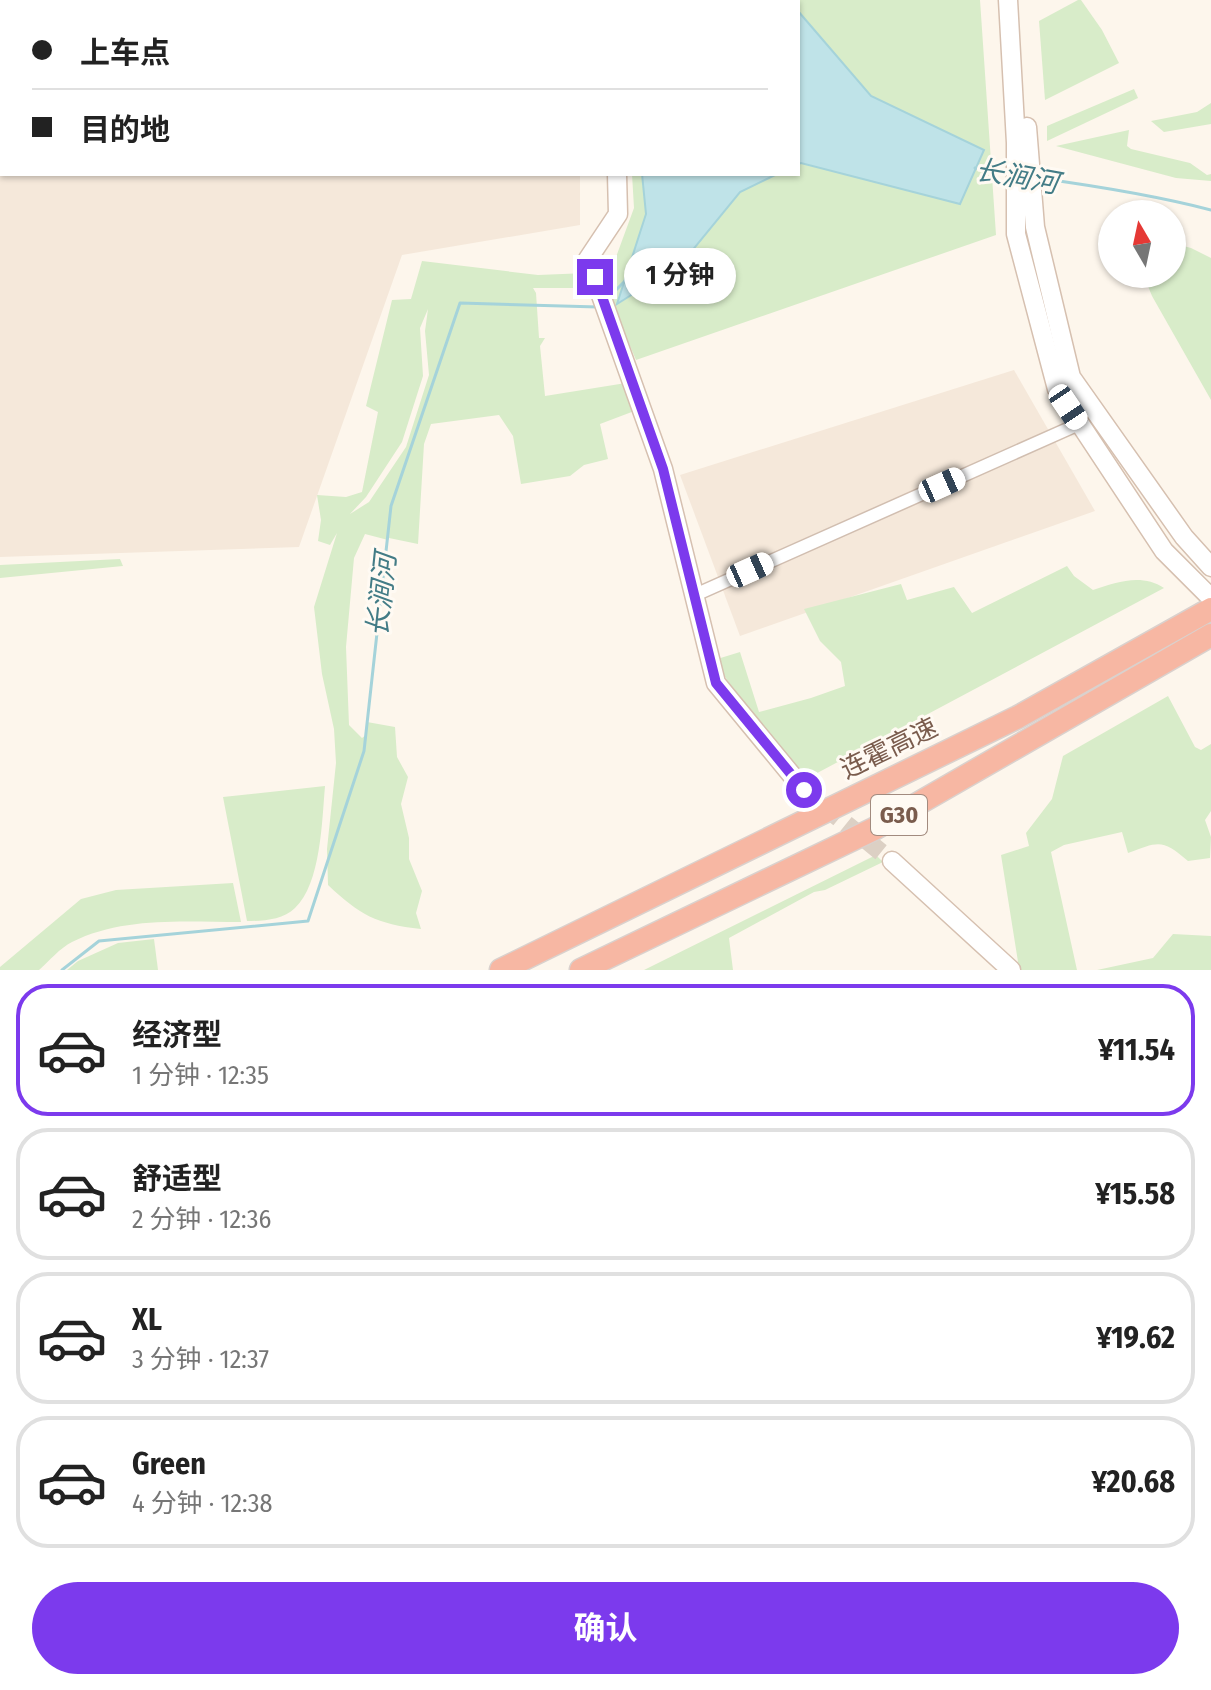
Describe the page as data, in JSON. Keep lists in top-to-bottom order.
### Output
{
  "streets": {
    "highway": ["连霍高速", "G30"]
  },
  "water": ["长涧河"],
  "north": "top",
  "page": {
    "banner": ["上车点", "目的地"],
    "bubble": "1 分钟",
    "list": [
      {
        "name": "经济型",
        "note": "1 分钟 · 12:35",
        "value": "¥11.54"
      },
      {
        "name": "舒适型",
        "note": "2 分钟 · 12:36",
        "value": "¥15.58"
      },
      {
        "name": "XL",
        "note": "3 分钟 · 12:37",
        "value": "¥19.62"
      },
      {
        "name": "Green",
        "note": "4 分钟 · 12:38",
        "value": "¥20.68"
      }
    ],
    "buttons": "确认"
  }
}
